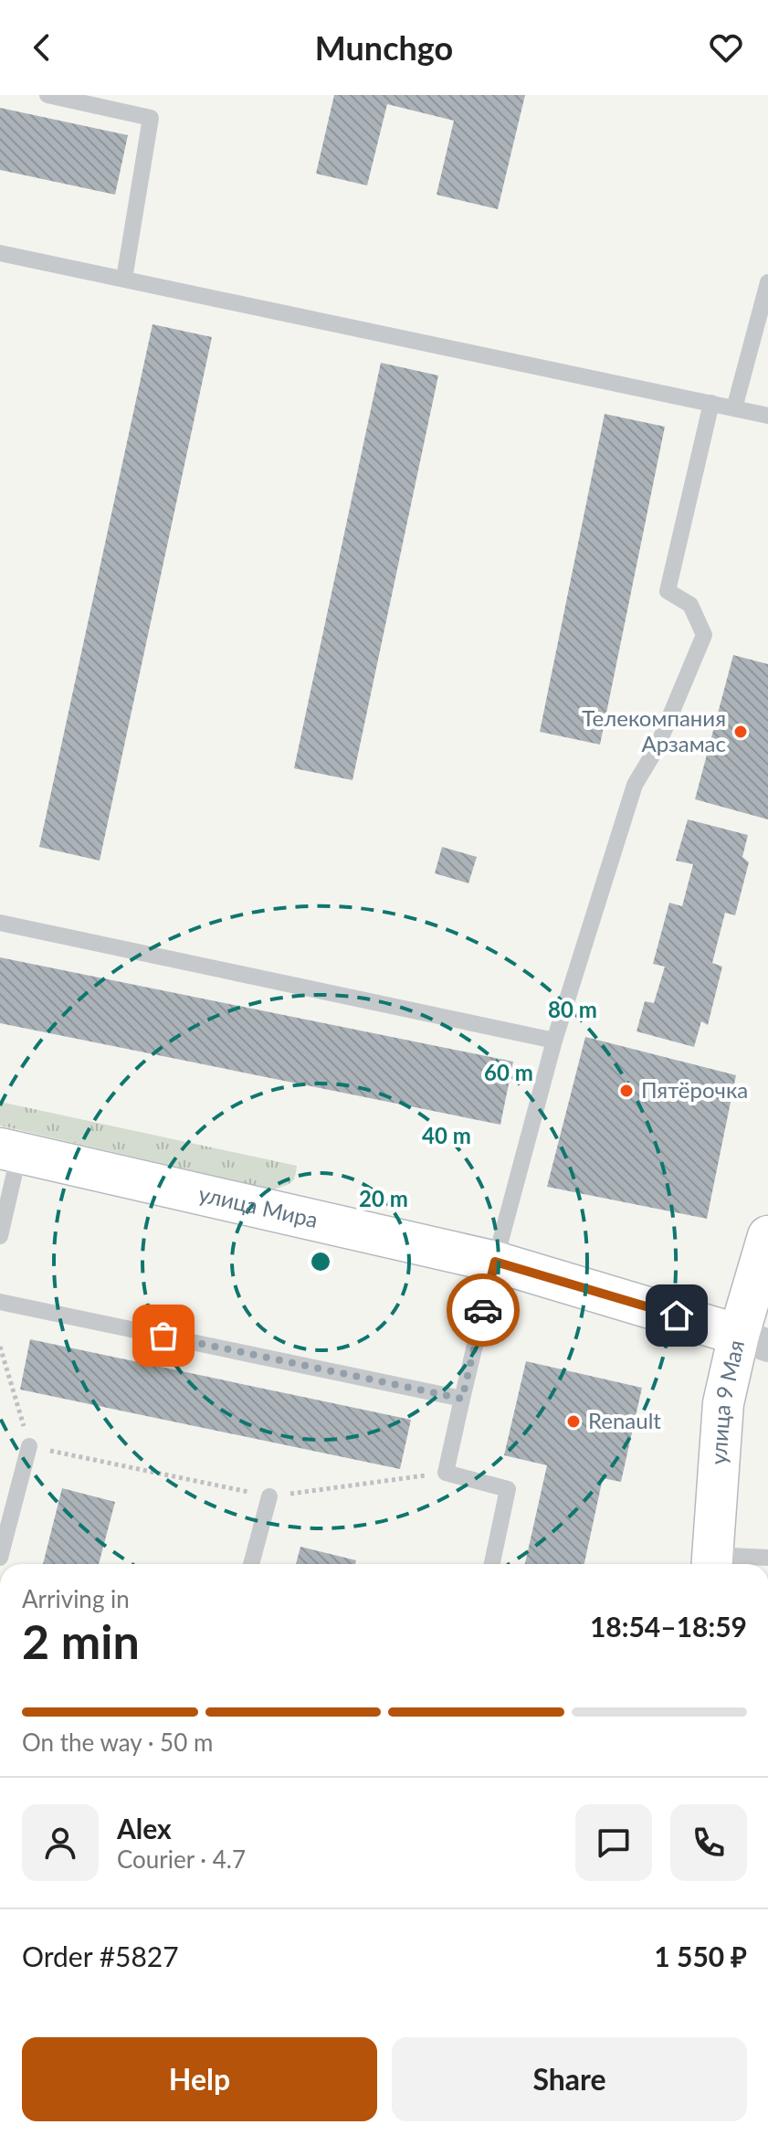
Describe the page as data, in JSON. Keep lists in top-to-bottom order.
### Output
{
  "streets": {
    "street": ["улица Мира", "улица 9 Мая"]
  },
  "crossings": [
    ["улица Мира", "улица 9 Мая"]
  ],
  "places": ["Телекомпания Арзамас", "Пятёрочка", "Renault"],
  "page": {
    "header": "Munchgo",
    "heading": ["2 min", "Arriving in", "18:54–18:59"],
    "panel": [
      "Alex",
      "Courier · 4.7",
      "Order #5827",
      "1 550 ₽"
    ],
    "bar": "On the way · 50 m",
    "buttons": ["Help", "Share"]
  },
  "rings": [
    "80 m",
    "60 m",
    "40 m",
    "20 m"
  ]
}
